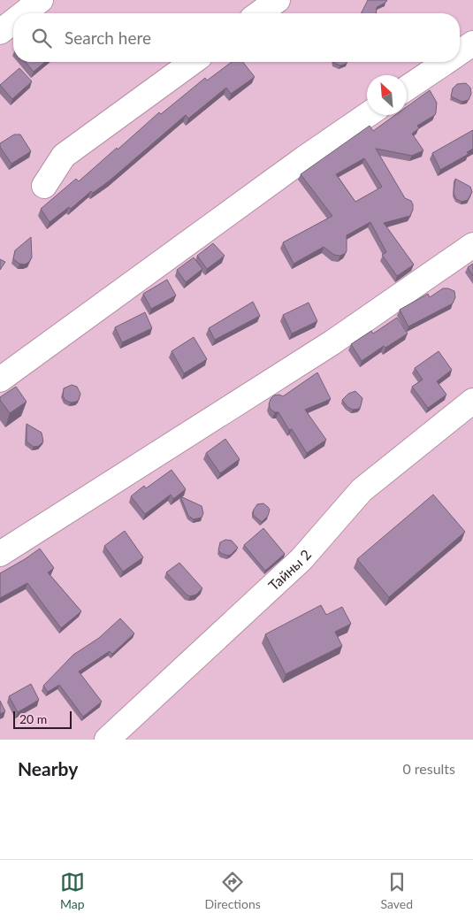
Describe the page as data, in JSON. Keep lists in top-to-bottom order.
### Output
{
  "streets": {
    "street": ["Тайны 2"]
  },
  "scale_bar": "20 m",
  "north": "top left",
  "page": {
    "search": "Search here",
    "scale": "20 m",
    "heading": ["Nearby", "0 results"],
    "nav": ["Map", "Directions", "Saved"]
  }
}
